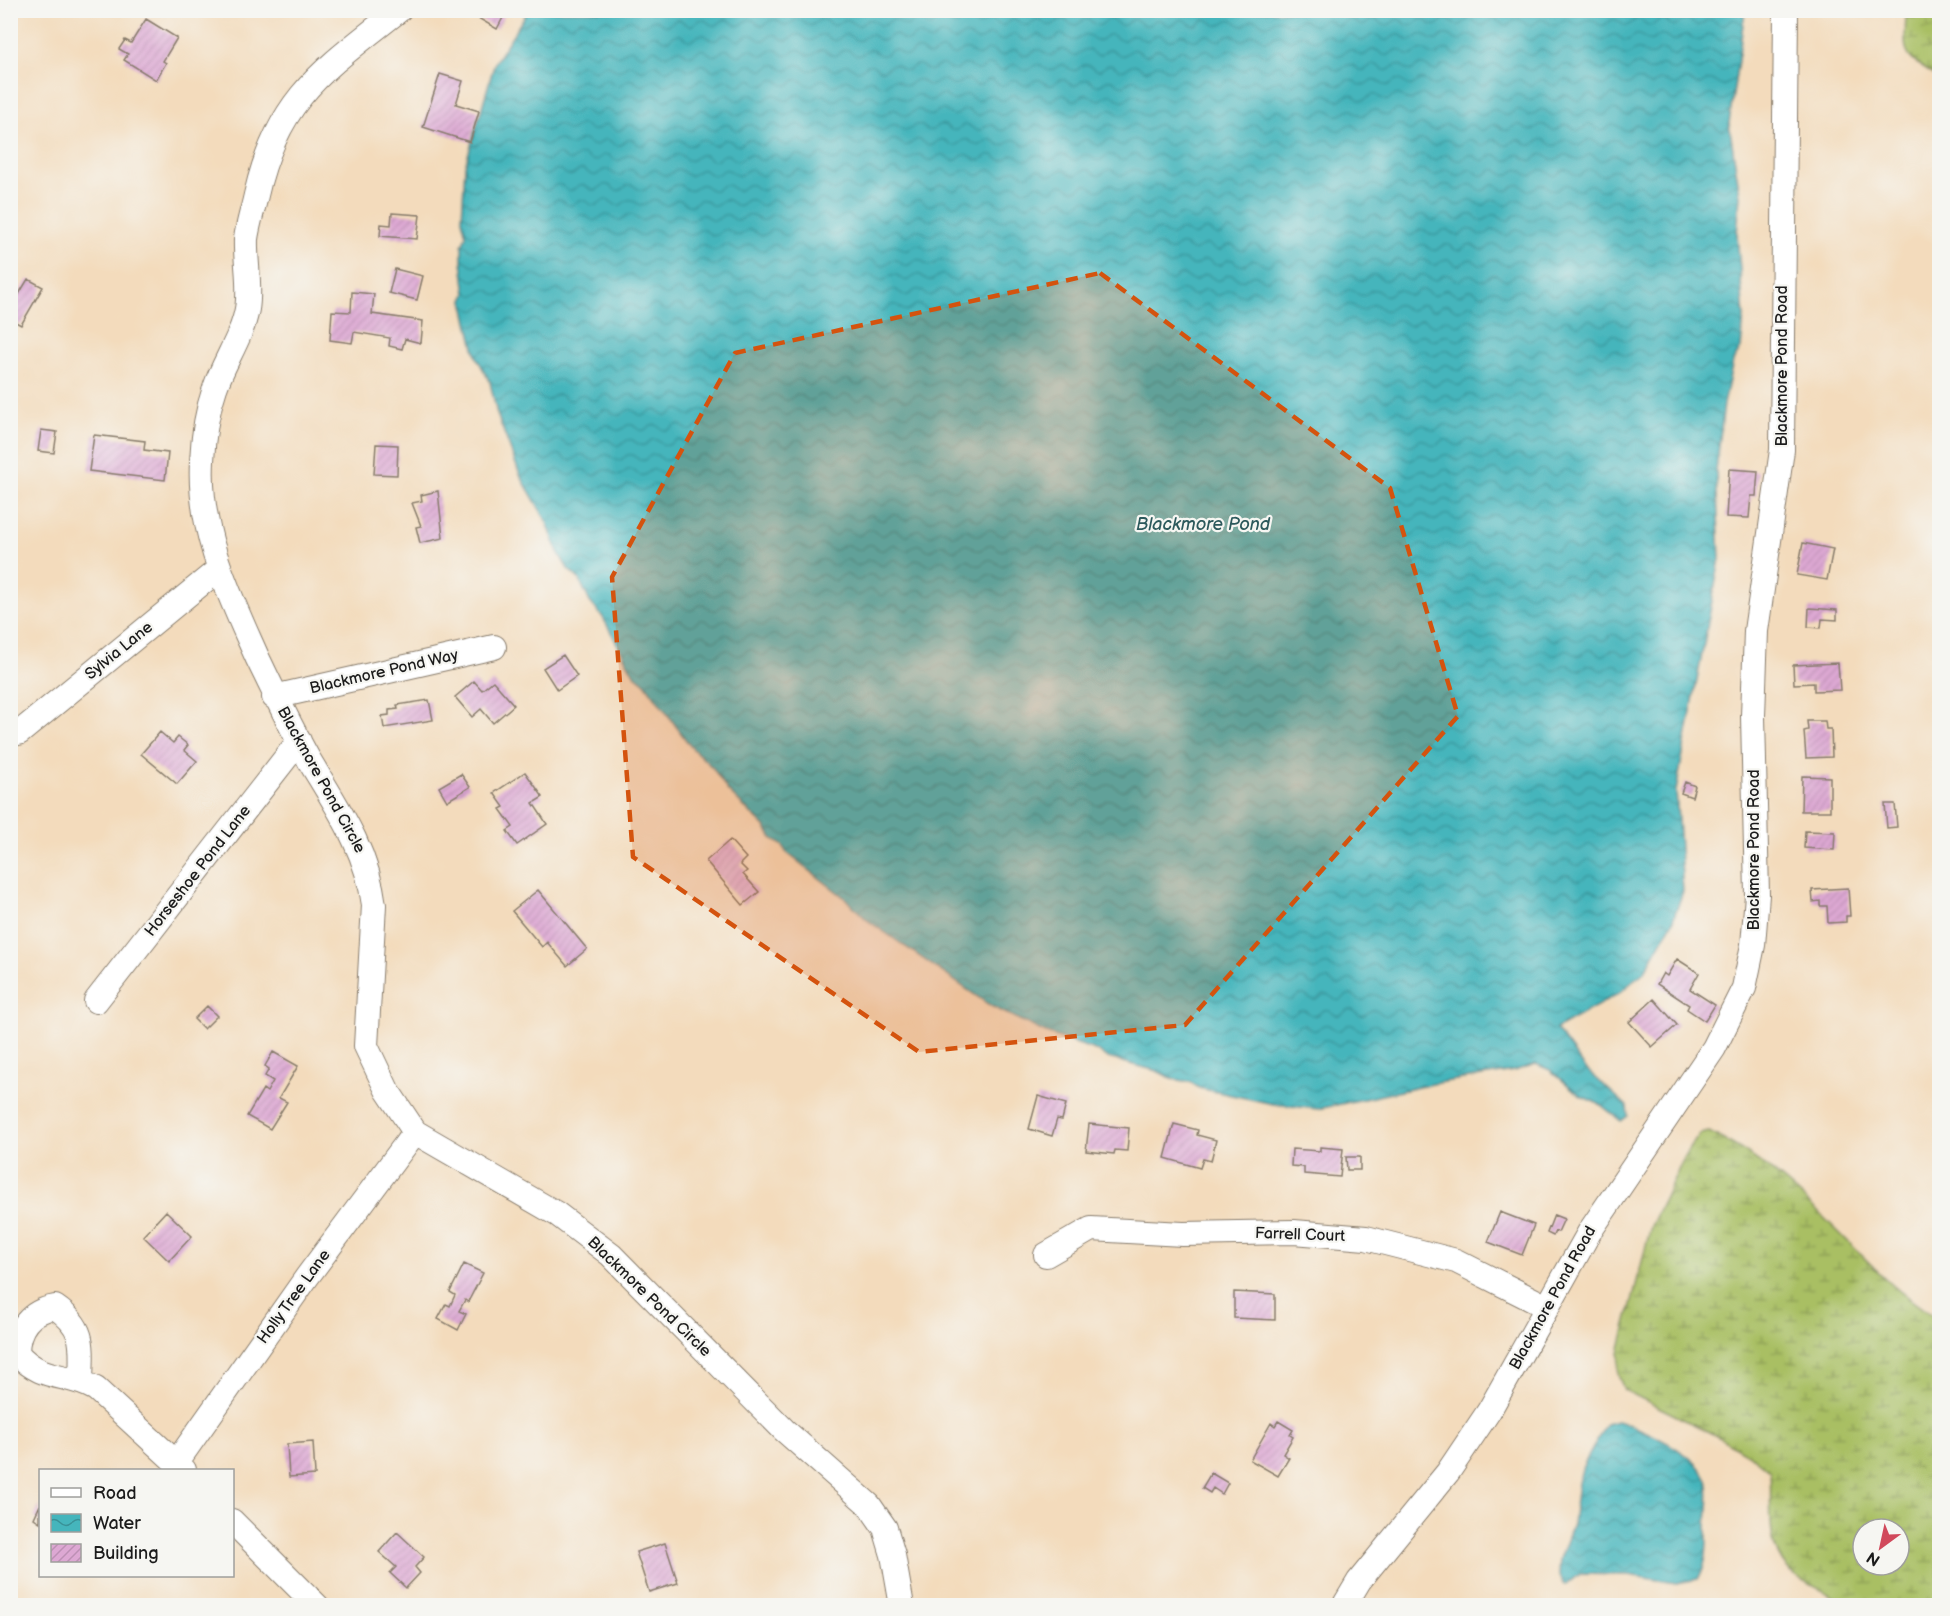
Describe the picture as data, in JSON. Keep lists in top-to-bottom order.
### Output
{
  "streets": {
    "street": [
      "Blackmore Pond Road",
      "Sylvia Lane",
      "Blackmore Pond Way",
      "Blackmore Pond Circle",
      "Horseshoe Pond Lane",
      "Farrell Court",
      "Holly Tree Lane"
    ]
  },
  "crossings": [
    ["Blackmore Pond Road", "Farrell Court"],
    ["Sylvia Lane", "Blackmore Pond Circle"],
    ["Blackmore Pond Way", "Blackmore Pond Circle"],
    ["Blackmore Pond Circle", "Horseshoe Pond Lane"],
    ["Blackmore Pond Circle", "Holly Tree Lane"]
  ],
  "water": ["Blackmore Pond"],
  "legend": ["Road", "Water", "Building"],
  "north": "bottom left"
}
